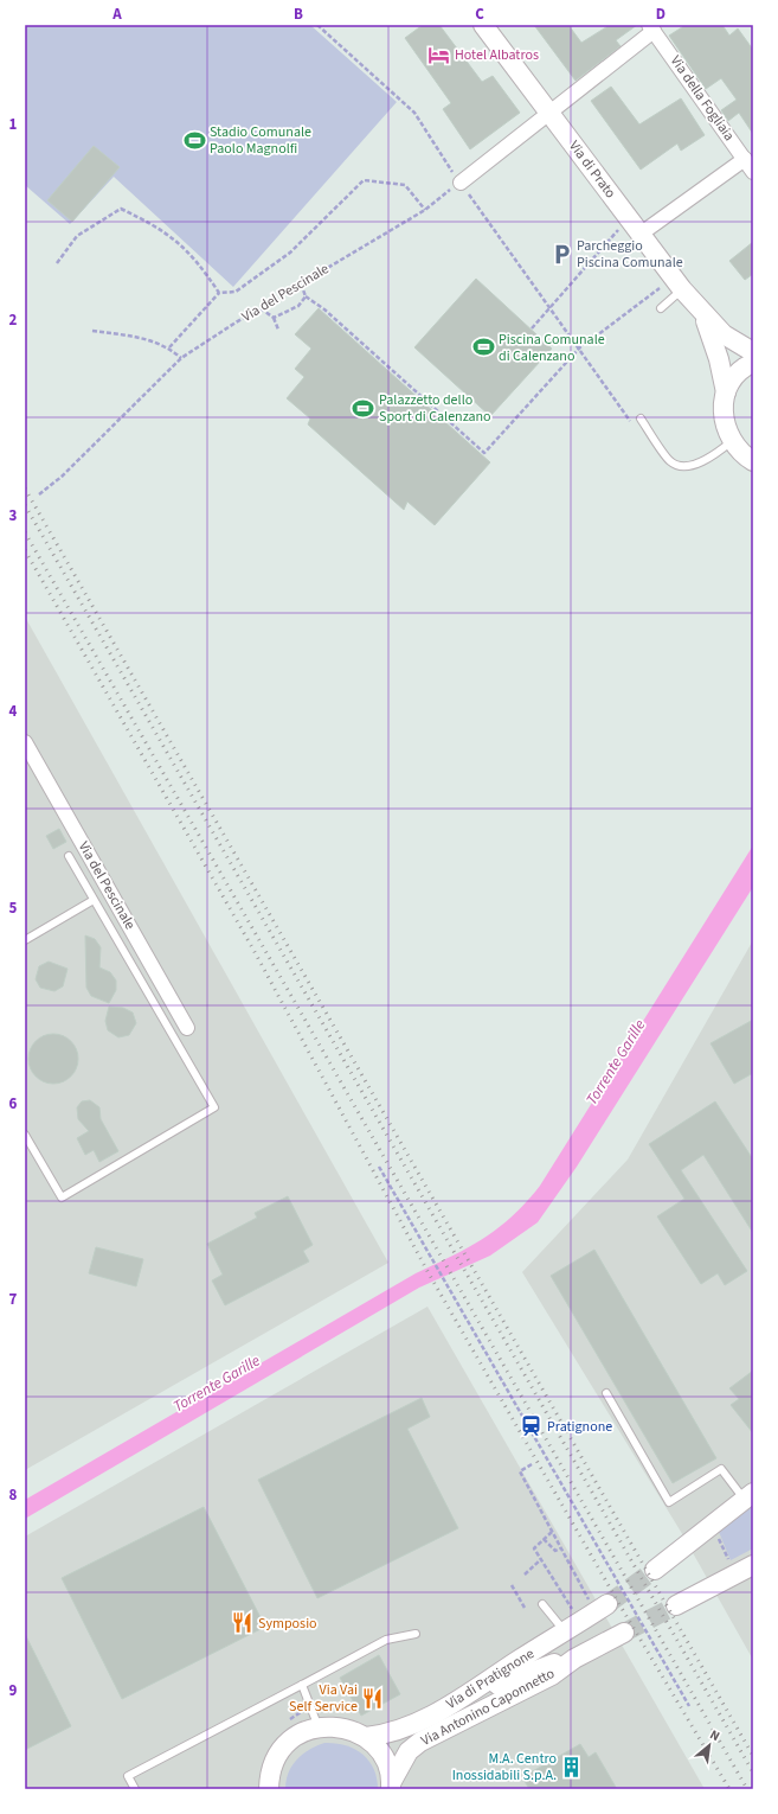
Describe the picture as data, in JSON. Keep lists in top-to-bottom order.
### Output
{
  "streets": {
    "main road": ["Via di Prato", "Via di Pratignone", "Via Antonino Caponnetto"],
    "street": ["Via della Fogliaia", "Via del Pescinale"]
  },
  "crossings": [
    ["Via di Pratignone", "Via Antonino Caponnetto"]
  ],
  "water": ["Torrente Garille"],
  "places": {
    "hotel": ["Hotel Albatros"],
    "sports": ["Stadio Comunale Paolo Magnolfi", "Piscina Comunale di Calenzano", "Palazzetto dello Sport di Calenzano"],
    "parking": ["Parcheggio Piscina Comunale"],
    "station": ["Pratignone"],
    "restaurant": ["Symposio", "Via Vai Self Service"],
    "building": ["M.A. Centro Inossidabili S.p.A."]
  },
  "north": "top right",
  "grid": {
    "columns": [
      "A",
      "B",
      "C",
      "D"
    ],
    "rows": [
      "1",
      "2",
      "3",
      "4",
      "5",
      "6",
      "7",
      "8",
      "9"
    ]
  }
}
